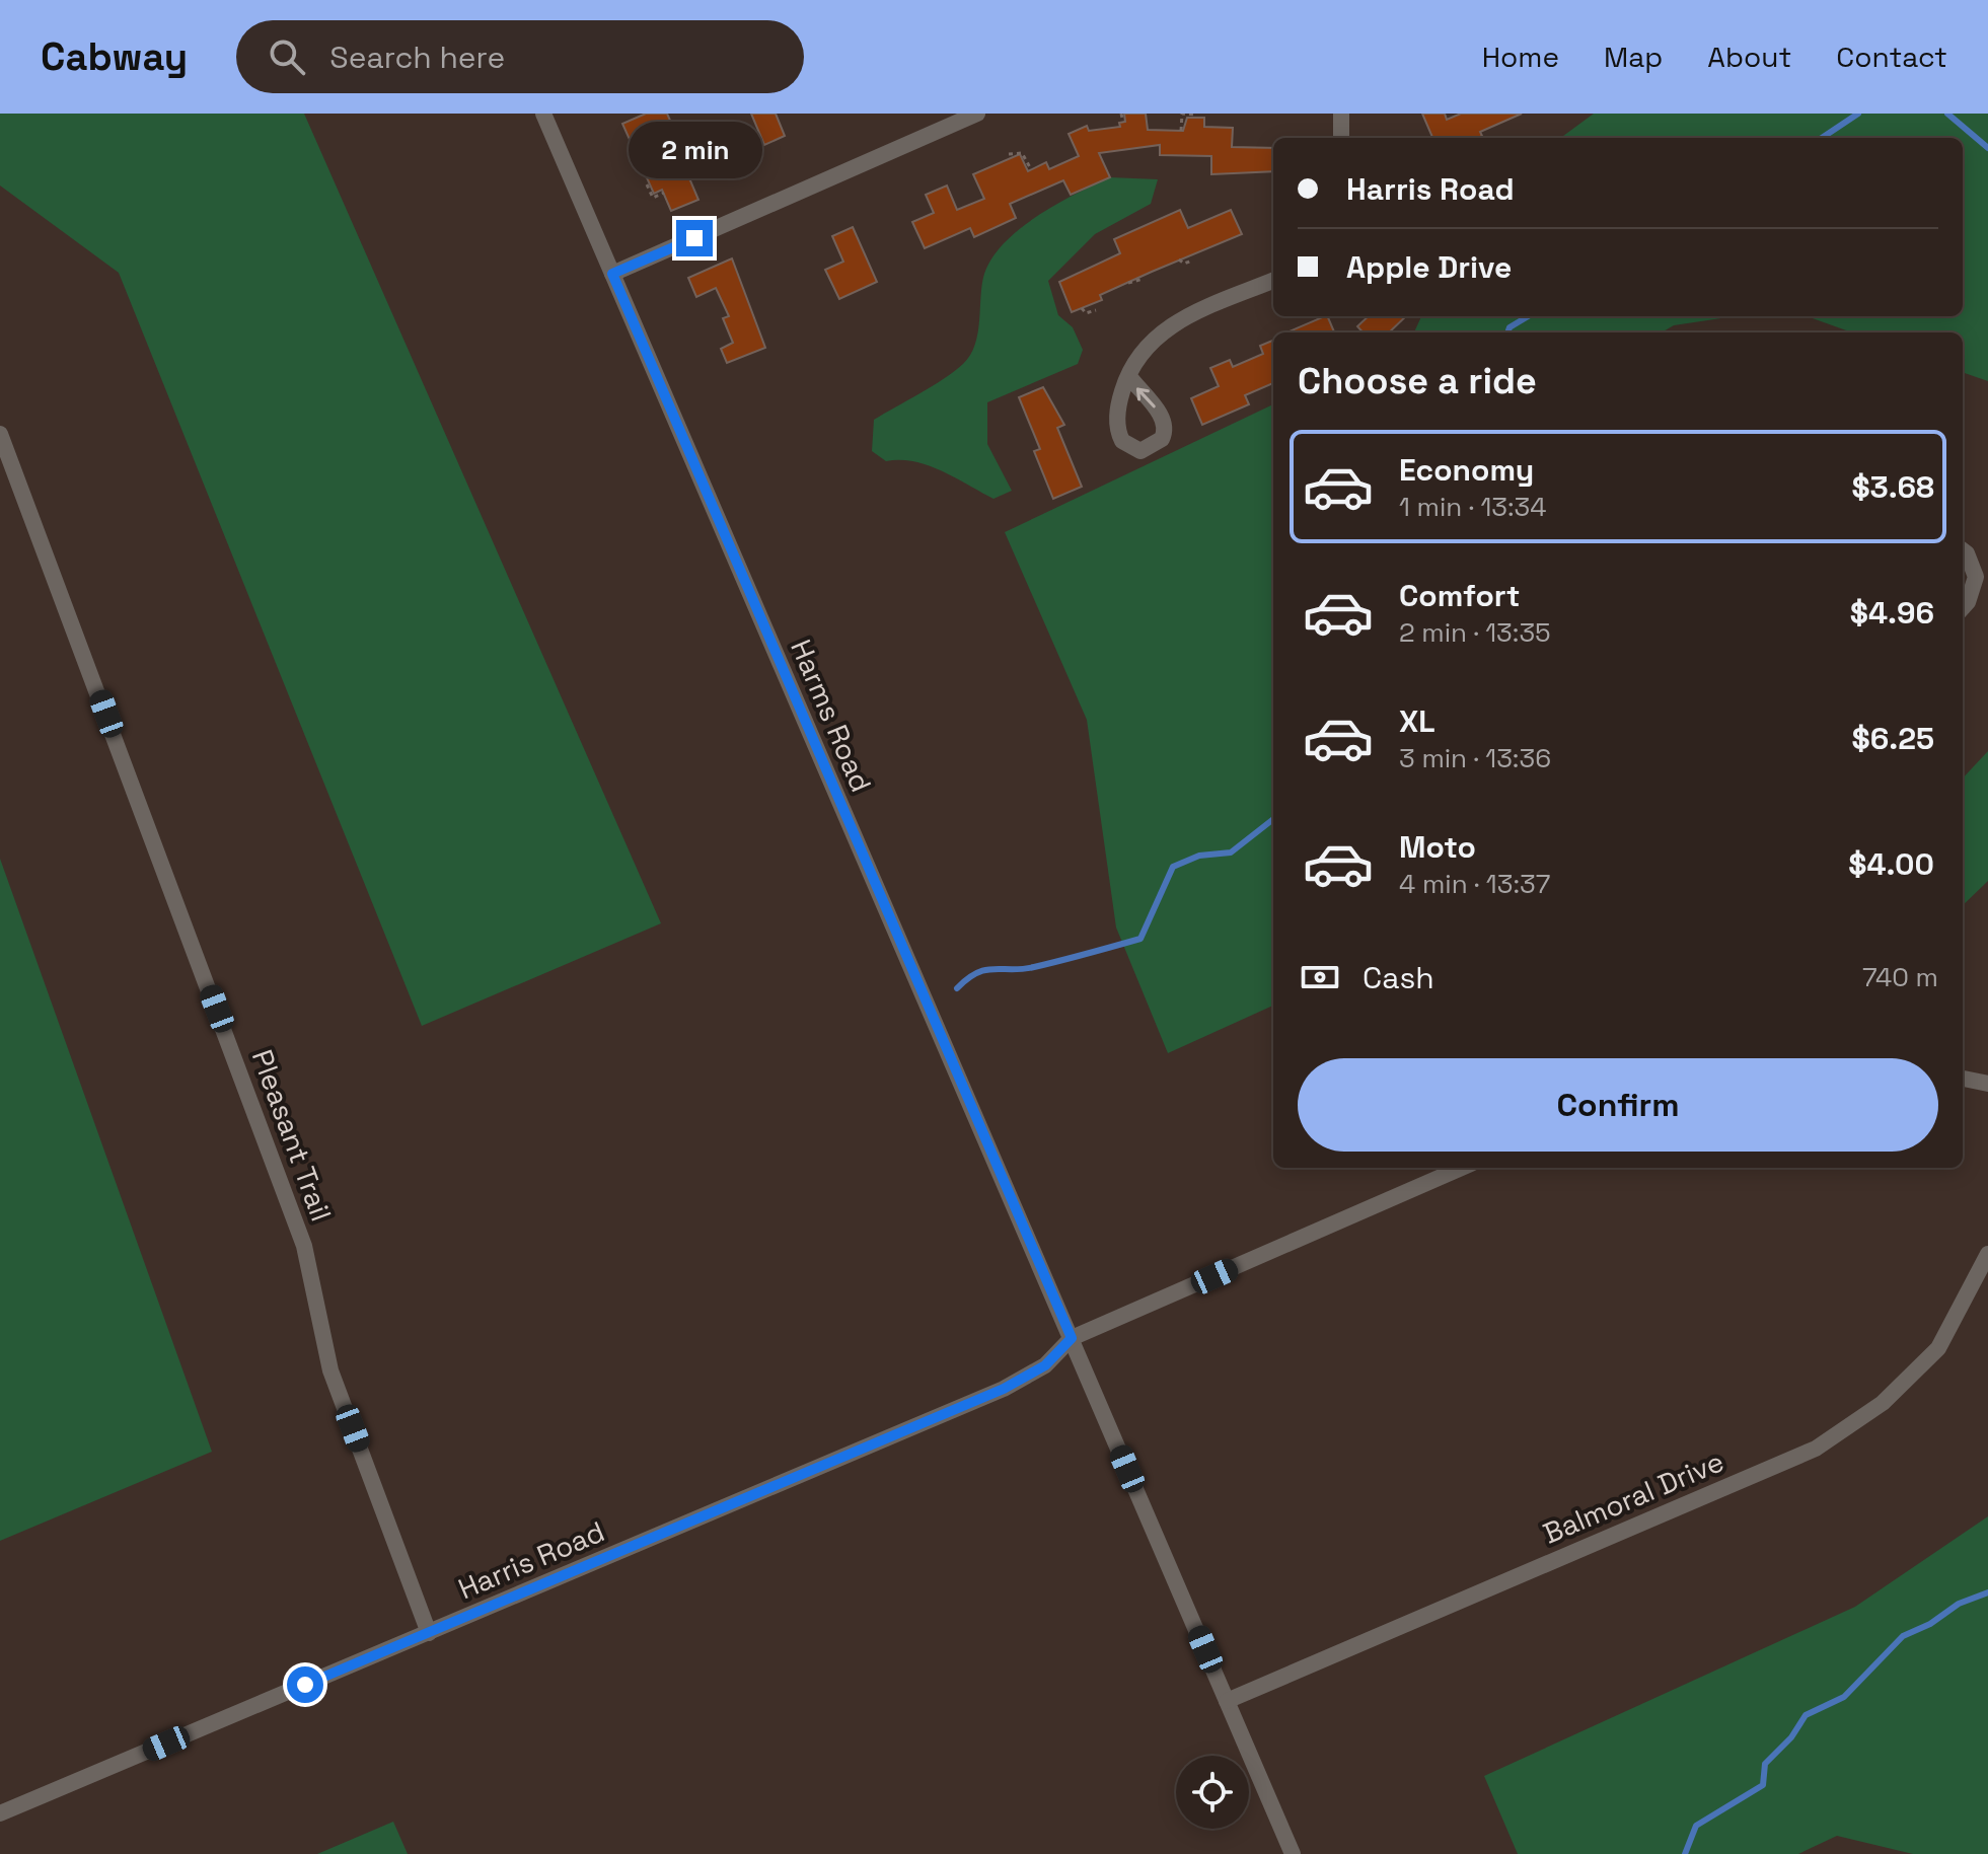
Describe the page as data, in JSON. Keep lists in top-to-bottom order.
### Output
{
  "streets": {
    "street": [
      "Harms Road",
      "Pleasant Trail",
      "Balmoral Drive",
      "Harris Road"
    ]
  },
  "crossings": [
    ["Harms Road", "Balmoral Drive"],
    ["Harms Road", "Harris Road"],
    ["Pleasant Trail", "Harris Road"]
  ],
  "page": {
    "header": "Cabway",
    "search": "Search here",
    "nav": [
      "Home",
      "Map",
      "About",
      "Contact"
    ],
    "bubble": "2 min",
    "banner": ["Harris Road", "Apple Drive"],
    "heading": "Choose a ride",
    "list": [
      {
        "name": "Economy",
        "note": "1 min · 13:34",
        "value": "$3.68"
      },
      {
        "name": "Comfort",
        "note": "2 min · 13:35",
        "value": "$4.96"
      },
      {
        "name": "XL",
        "note": "3 min · 13:36",
        "value": "$6.25"
      },
      {
        "name": "Moto",
        "note": "4 min · 13:37",
        "value": "$4.00"
      }
    ],
    "pay": ["Cash", "740 m"],
    "buttons": "Confirm"
  }
}
